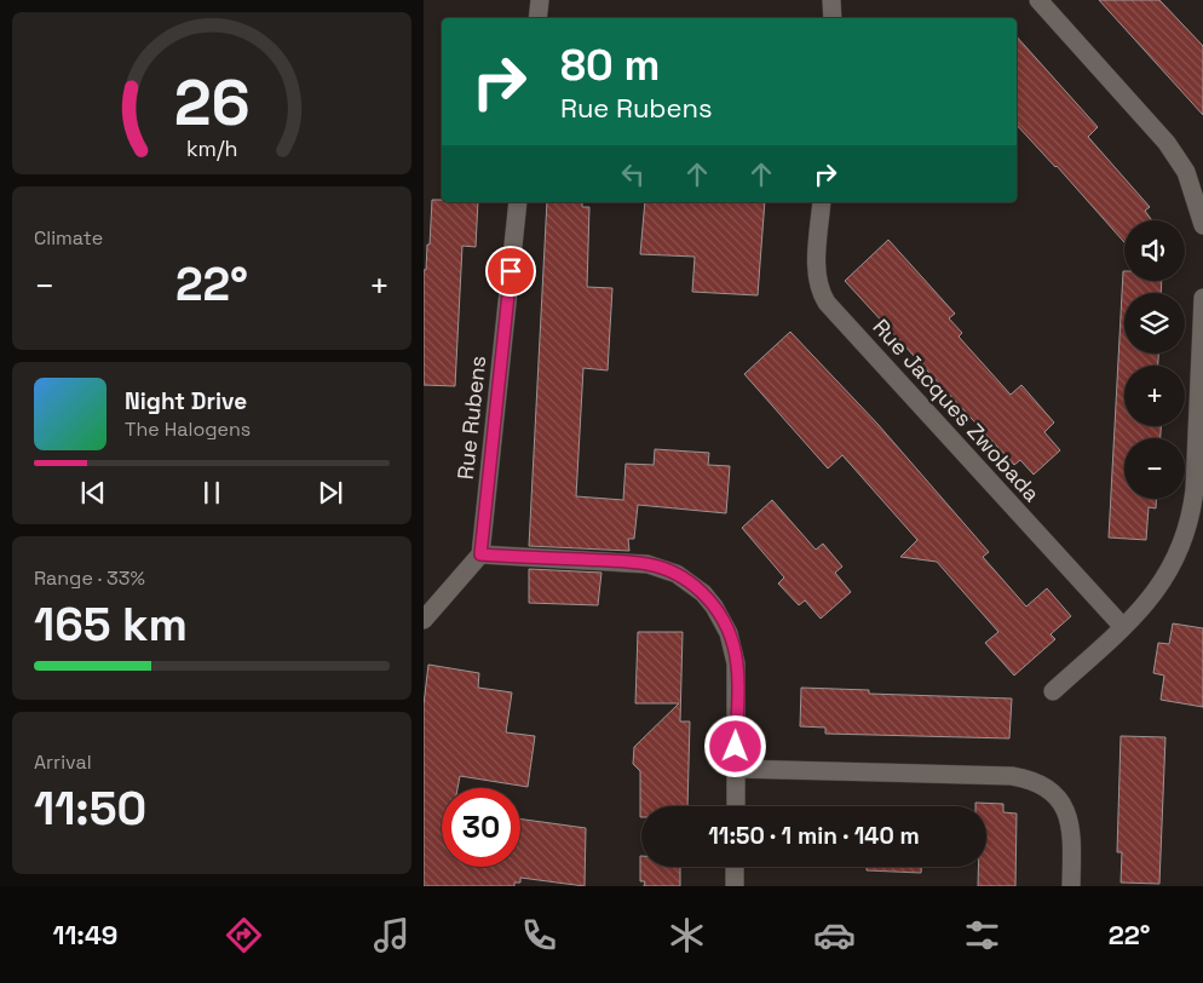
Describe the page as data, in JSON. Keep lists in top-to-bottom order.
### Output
{
  "streets": {
    "street": ["Rue Jacques Zwobada", "Rue Rubens"]
  },
  "page": {
    "turn": ["80 m", "Rue Rubens"],
    "tile": [
      "Climate",
      ["Range · 33%", "165 km"],
      ["Arrival", "11:50"]
    ],
    "map_buttons": ["+", "−"],
    "heat": ["−", "22°", "+"],
    "song": ["Night Drive", "The Halogens"],
    "limit": "30",
    "trip": "11:50 · 1 min · 140 m",
    "tabs": ["11:49", "22°"],
    "gauge": ["26", "km/h"]
  }
}
